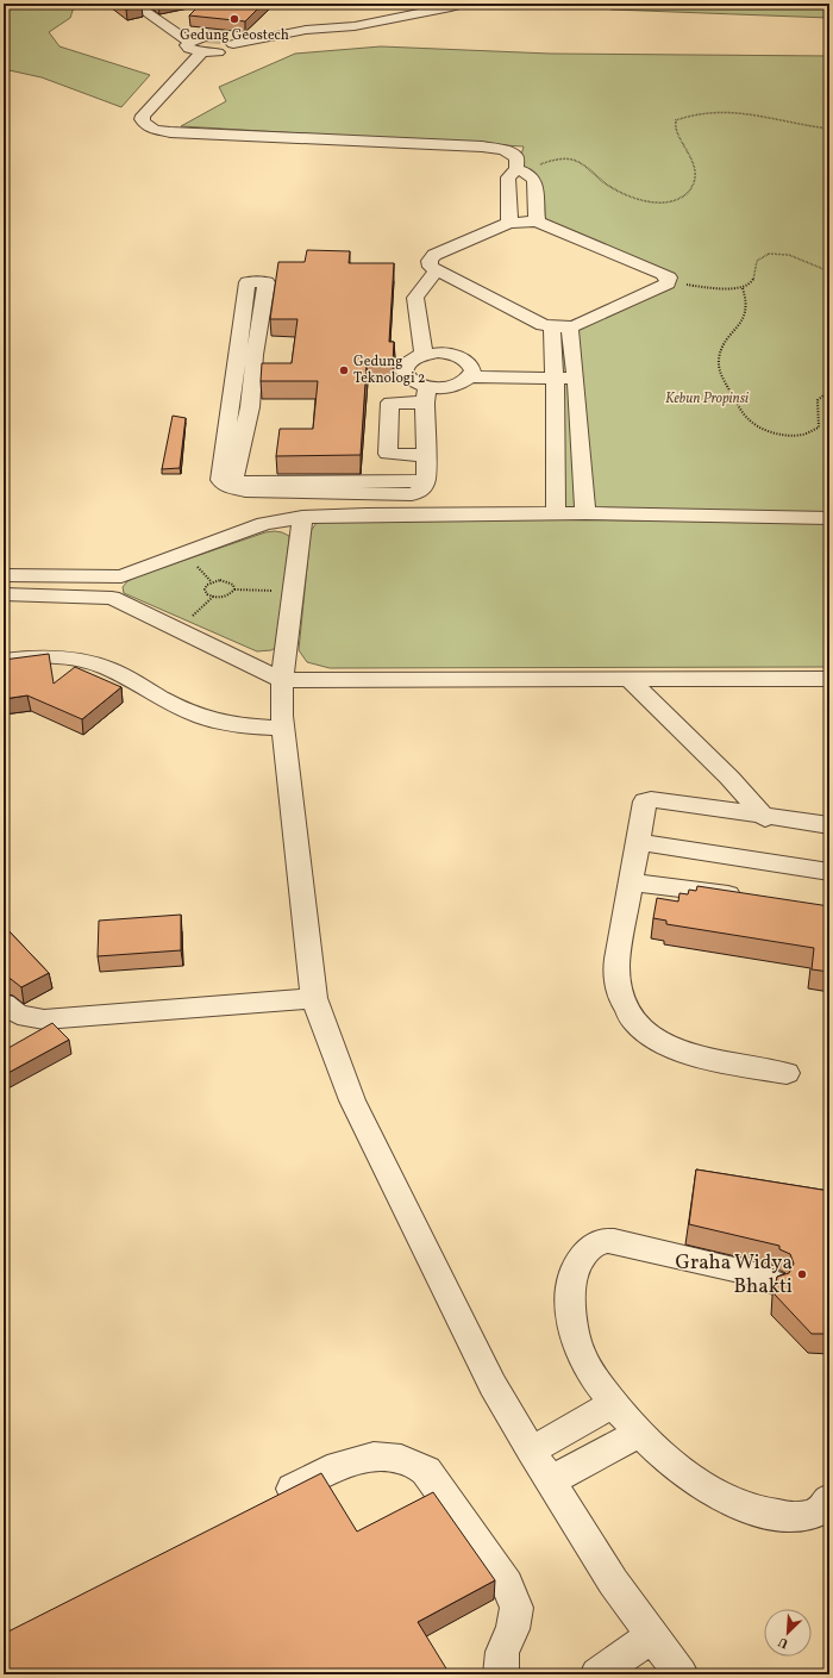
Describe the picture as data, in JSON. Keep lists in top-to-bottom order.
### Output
{
  "parks": ["Kebun Propinsi"],
  "places": ["Gedung Geostech", "Gedung Teknologi 2", "Graha Widya Bhakti"],
  "north": "bottom left"
}
